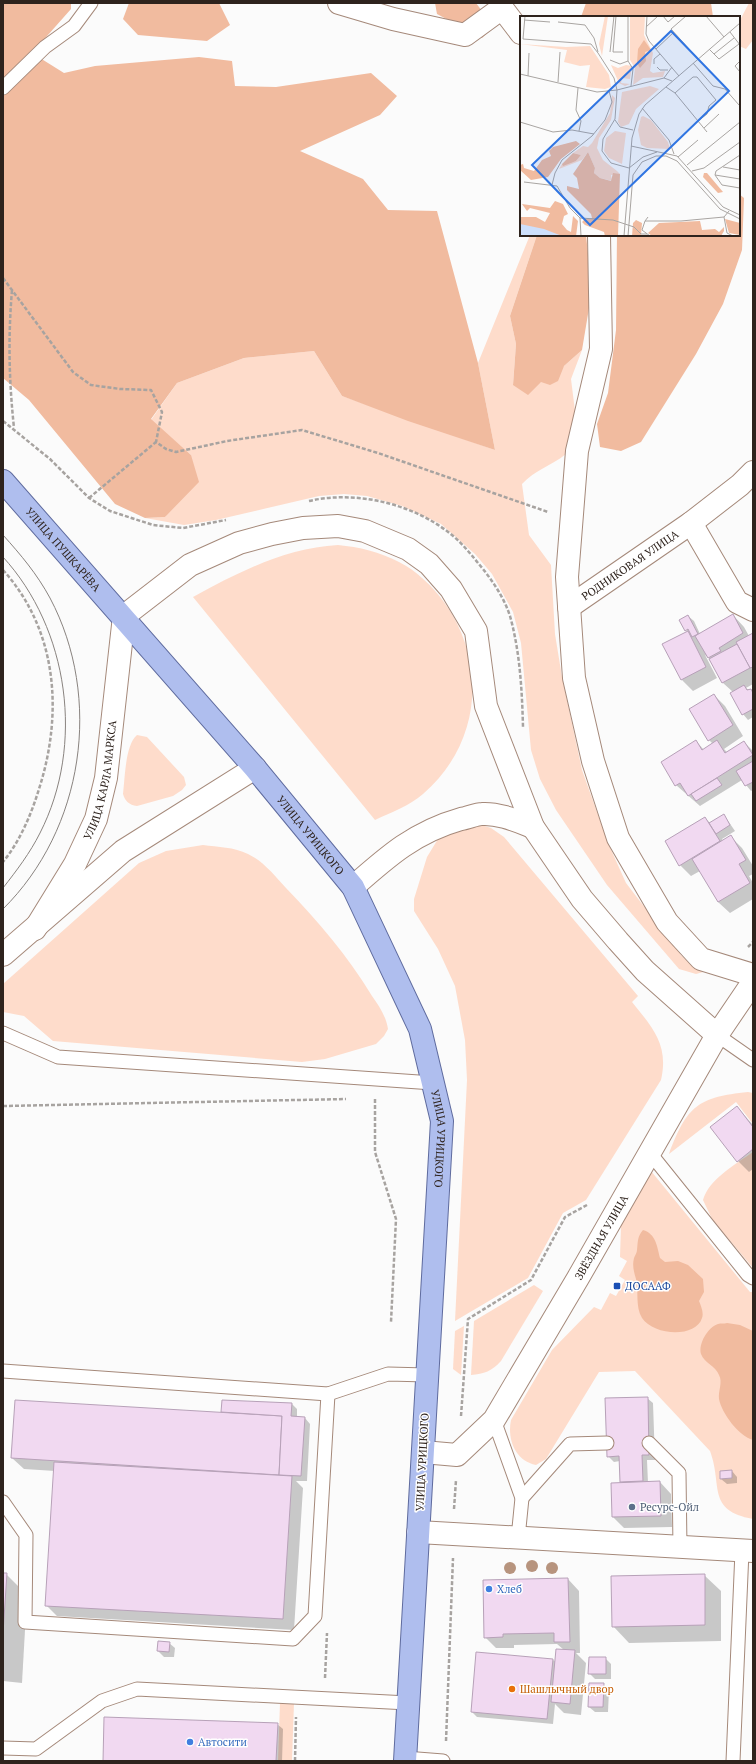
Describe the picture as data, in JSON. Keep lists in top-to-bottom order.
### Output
{
  "streets": {
    "main road": ["УЛИЦА ПУШКАРЁВА", "УЛИЦА УРИЦКОГО"],
    "street": ["РОДНИКОВАЯ УЛИЦА", "УЛИЦА КАРЛА МАРКСА", "ЗВЁЗДНАЯ УЛИЦА"]
  },
  "crossings": [
    ["УЛИЦА ПУШКАРЁВА", "УЛИЦА КАРЛА МАРКСА"],
    ["УЛИЦА ПУШКАРЁВА", "УЛИЦА УРИЦКОГО"],
    ["УЛИЦА КАРЛА МАРКСА", "УЛИЦА УРИЦКОГО"],
    ["УЛИЦА УРИЦКОГО", "ЗВЁЗДНАЯ УЛИЦА"]
  ],
  "places": {
    "transit": ["ДОСААФ"],
    "other": [
      "Ресурс-Ойл",
      "Хлеб",
      "Шашлычный двор",
      "Автосити"
    ]
  }
}
